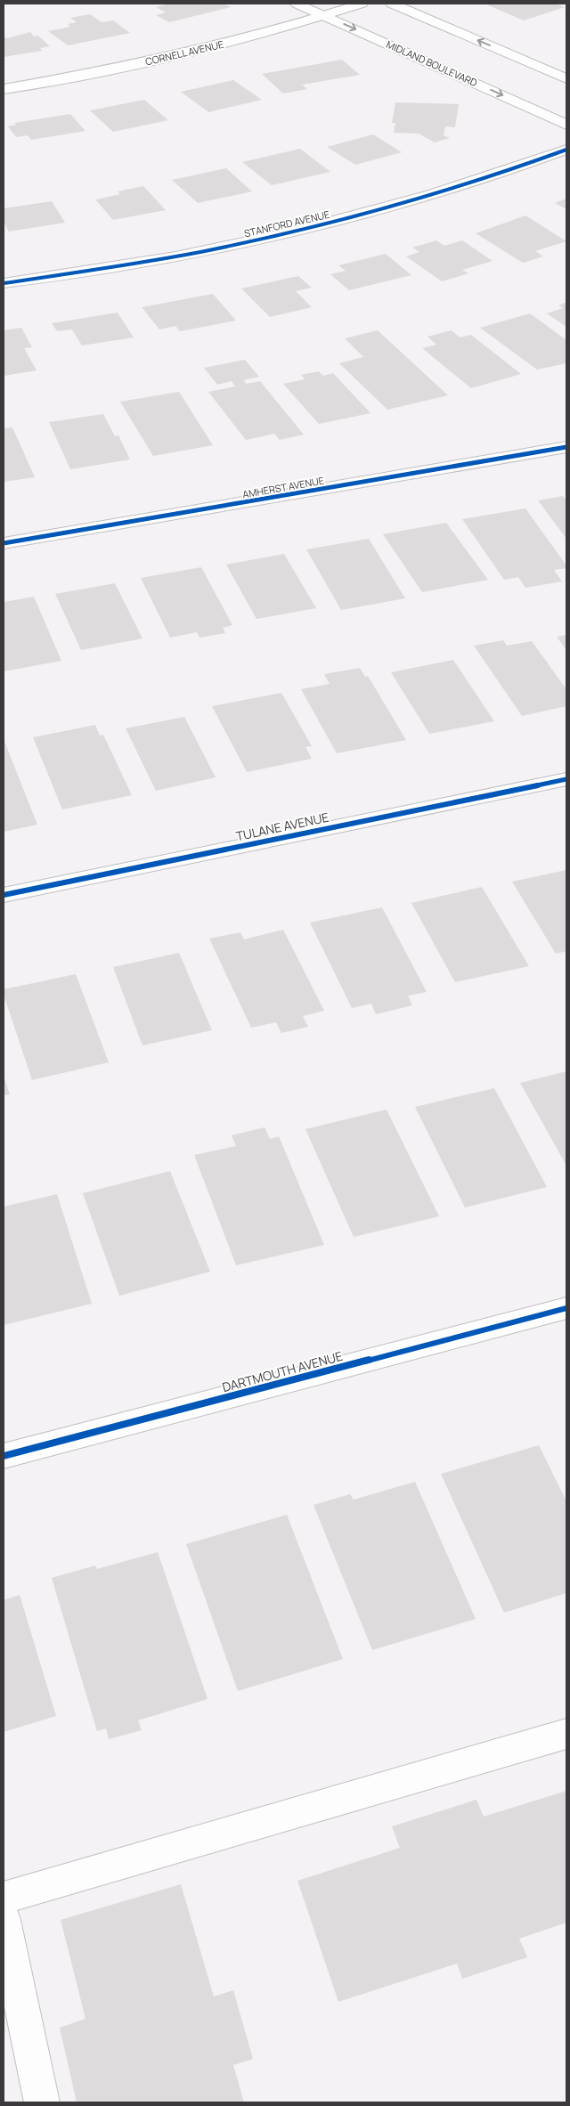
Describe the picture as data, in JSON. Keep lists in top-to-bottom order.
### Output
{
  "streets": {
    "street": [
      "CORNELL AVENUE",
      "MIDLAND BOULEVARD",
      "STANFORD AVENUE",
      "AMHERST AVENUE",
      "TULANE AVENUE",
      "DARTMOUTH AVENUE"
    ]
  },
  "crossings": [
    ["CORNELL AVENUE", "MIDLAND BOULEVARD"]
  ]
}
